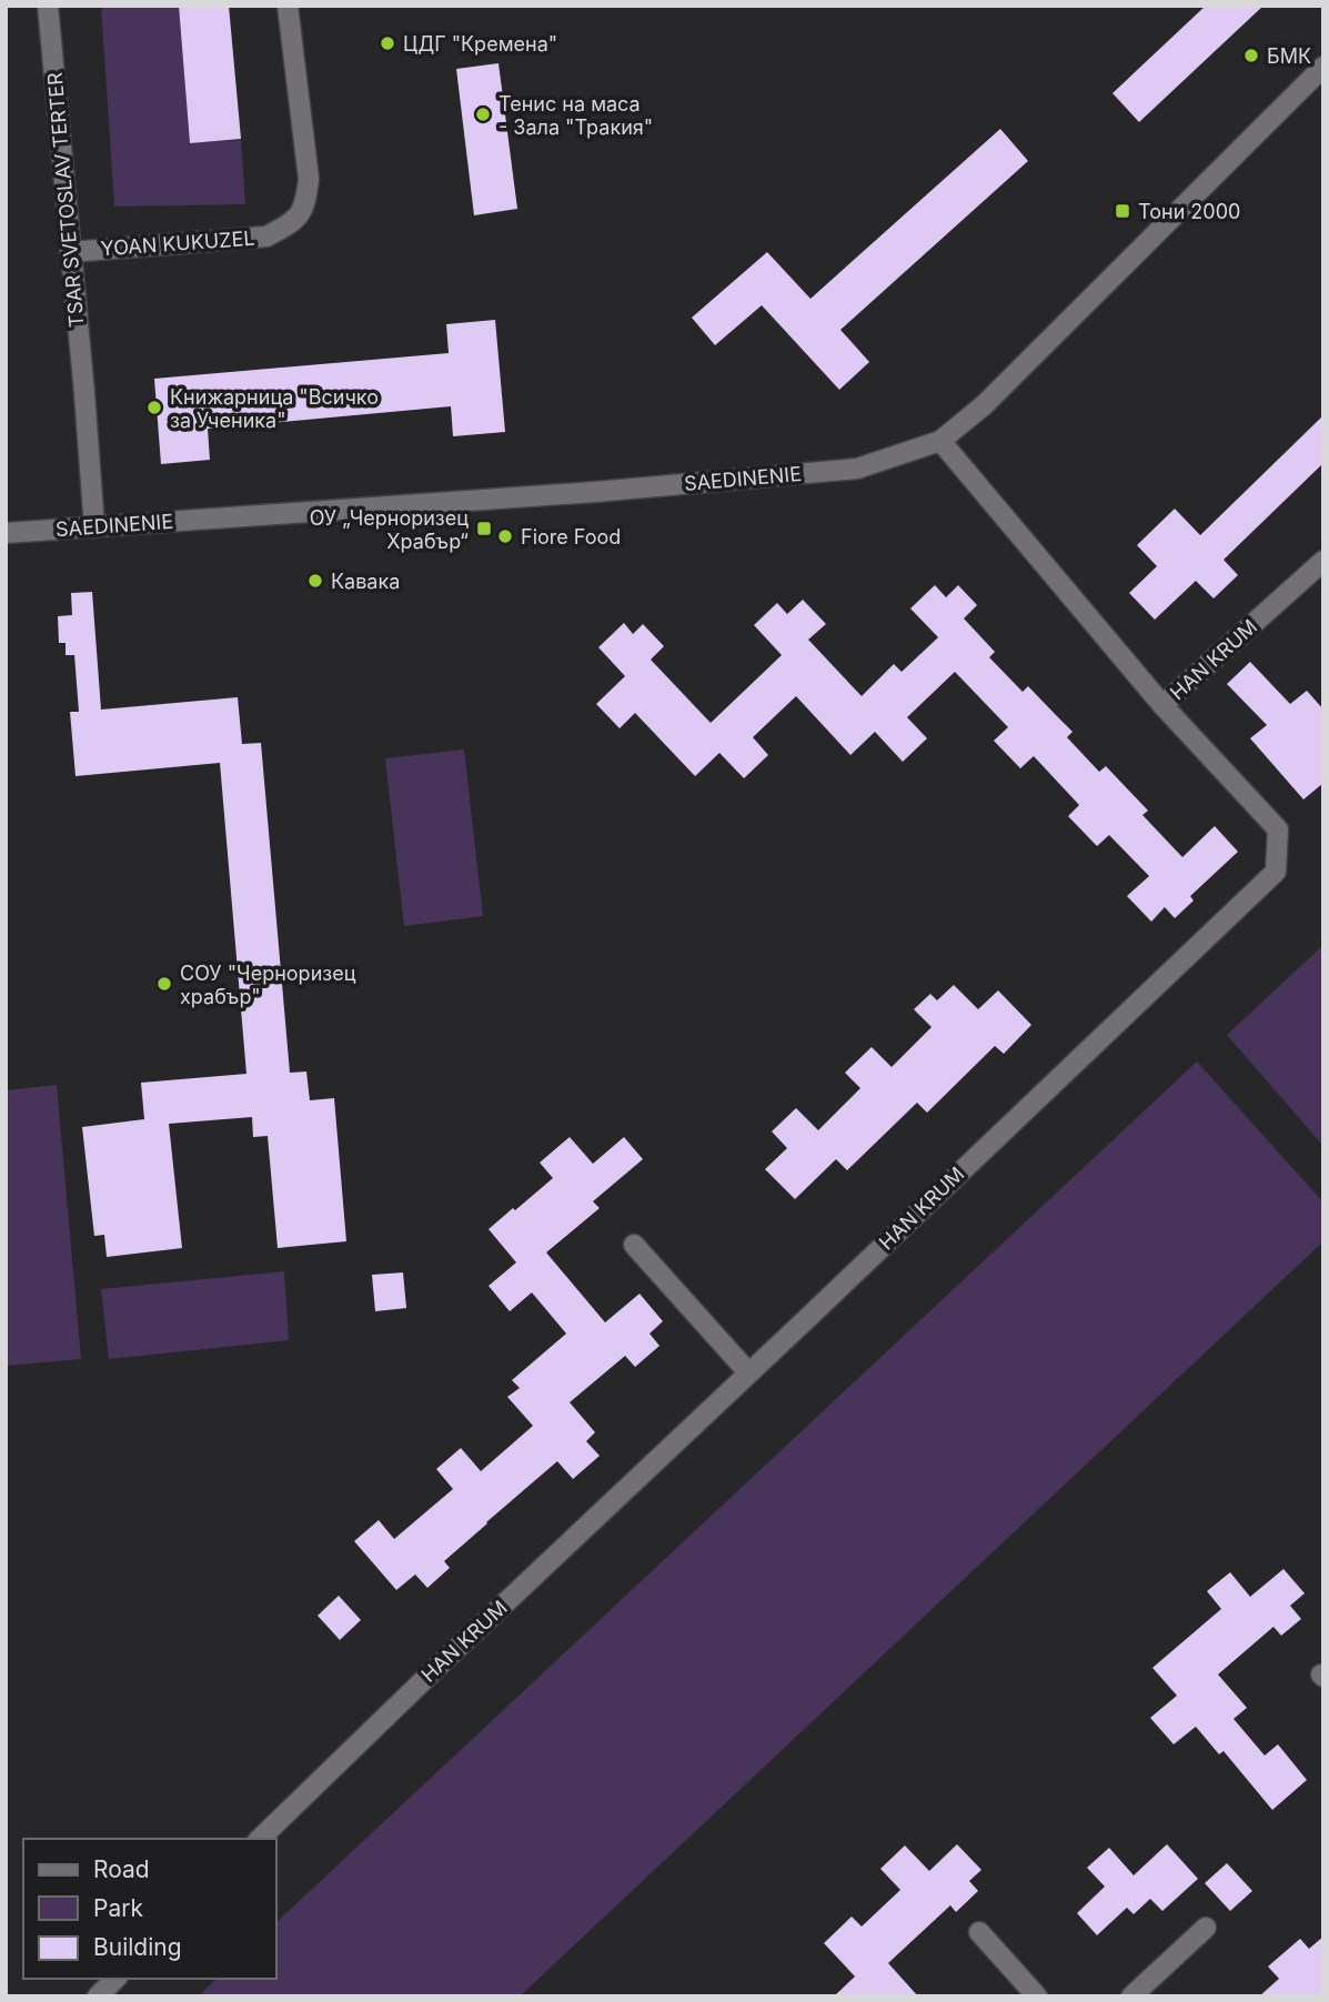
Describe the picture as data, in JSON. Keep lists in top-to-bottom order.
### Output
{
  "streets": {
    "street": [
      "TSAR SVETOSLAV TERTER",
      "YOAN KUKUZEL",
      "SAEDINENIE",
      "HAN KRUM"
    ]
  },
  "crossings": [
    ["TSAR SVETOSLAV TERTER", "YOAN KUKUZEL"],
    ["TSAR SVETOSLAV TERTER", "SAEDINENIE"]
  ],
  "places": {
    "other": [
      "ЦДГ \"Кремена\"",
      "БМК",
      "Тенис на маса - Зала \"Тракия\"",
      "Книжарница \"Всичко за Ученика\"",
      "Fiore Food",
      "Кавака",
      "СОУ \"Черноризец храбър\""
    ],
    "transit": ["Тони 2000", "ОУ „Черноризец Храбър“"]
  },
  "legend": ["Road", "Park", "Building"]
}
